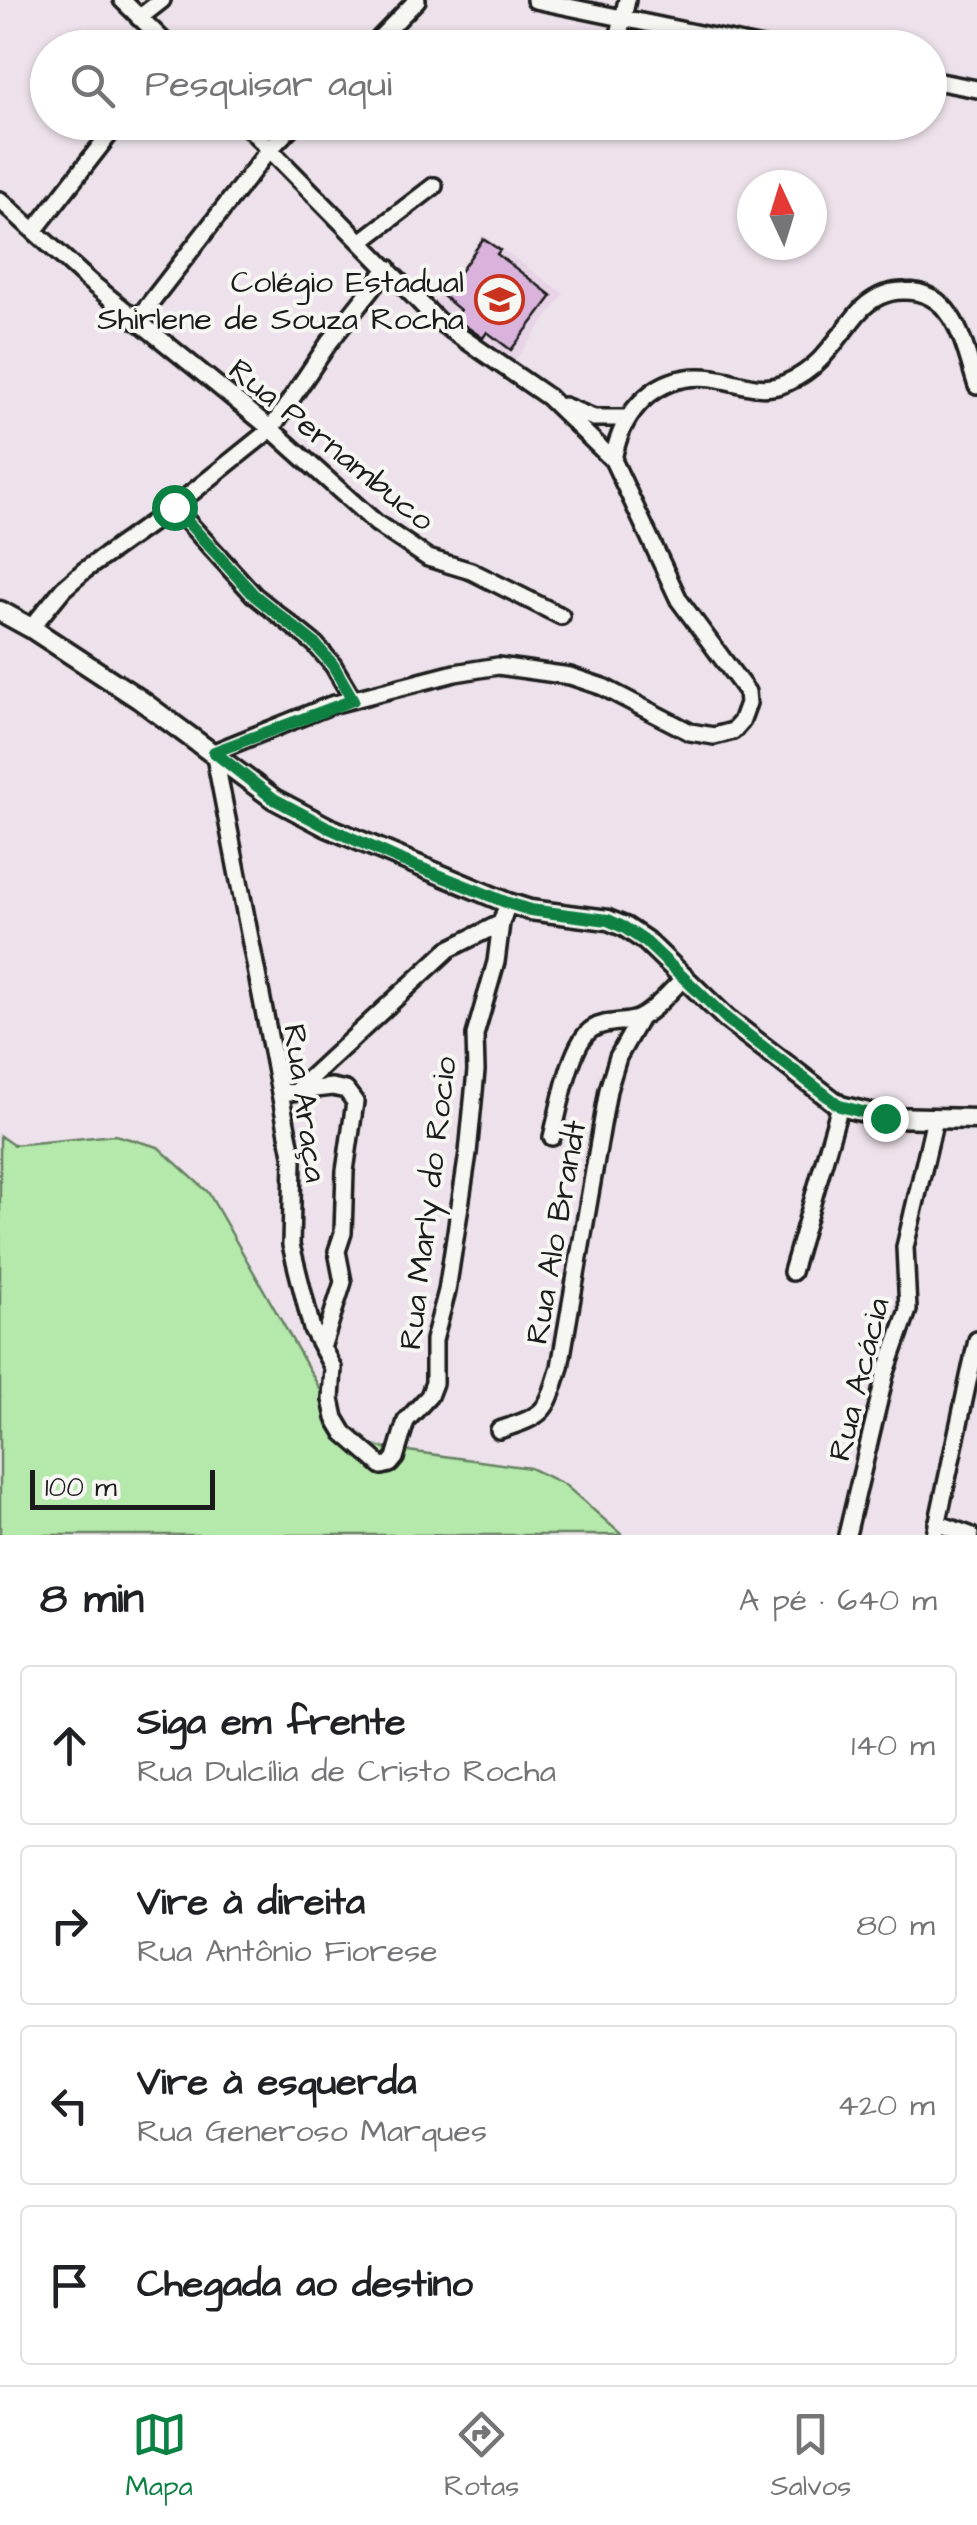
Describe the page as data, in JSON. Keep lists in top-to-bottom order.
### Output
{
  "streets": {
    "street": [
      "Rua Pernambuco",
      "Rua Araça",
      "Rua Marly do Rocio",
      "Rua Alo Brandt",
      "Rua Acácia"
    ]
  },
  "crossings": [
    ["Rua Araça", "Rua Marly do Rocio"]
  ],
  "places": {
    "school or university": ["Colégio Estadual Shirlene de Souza Rocha"]
  },
  "scale_bar": "100 m",
  "north": "top",
  "page": {
    "search": "Pesquisar aqui",
    "scale": "100 m",
    "heading": ["8 min", "A pé · 640 m"],
    "list": [
      ["Siga em frente", "Rua Dulcília de Cristo Rocha", "140 m"],
      ["Vire à direita", "Rua Antônio Fiorese", "80 m"],
      ["Vire à esquerda", "Rua Generoso Marques", "420 m"],
      "Chegada ao destino"
    ],
    "nav": ["Mapa", "Rotas", "Salvos"]
  }
}
